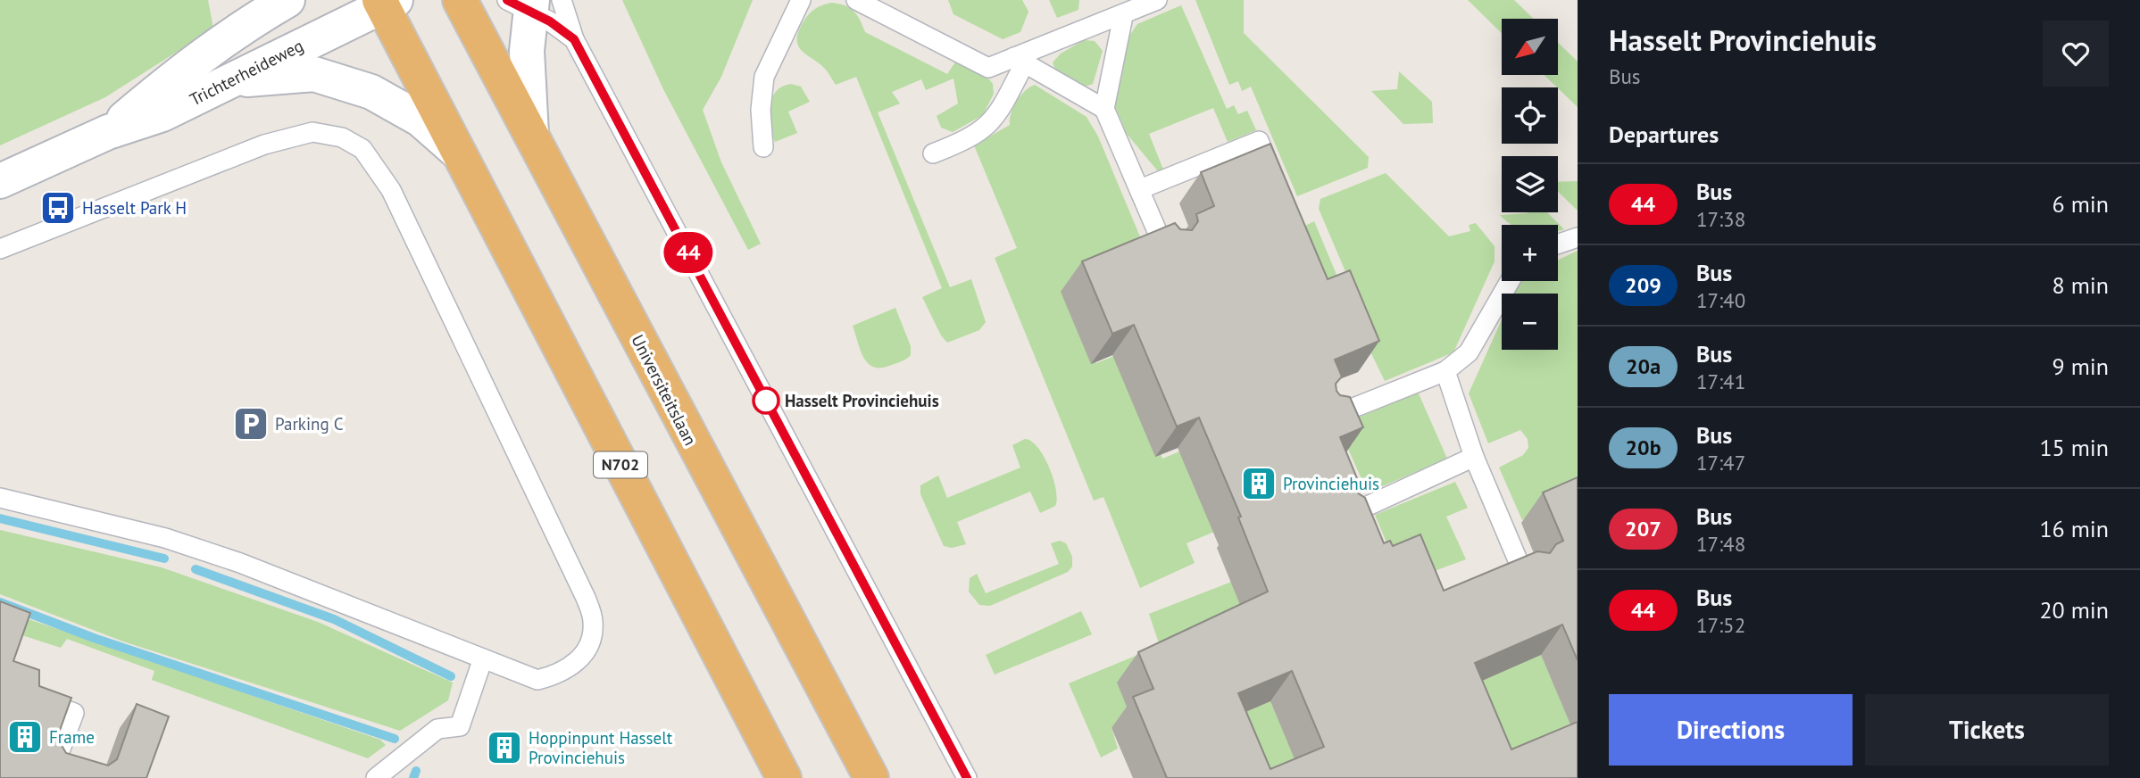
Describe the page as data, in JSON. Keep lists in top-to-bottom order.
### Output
{
  "streets": {
    "highway": ["Universiteitslaan", "N702"],
    "street": ["Trichterheideweg"]
  },
  "crossings": [
    ["Trichterheideweg", "N702"]
  ],
  "places": {
    "bus stop": ["Hasselt Park H"],
    "other": ["Hasselt Provinciehuis"],
    "parking": ["Parking C"],
    "building": ["Provinciehuis", "Frame", "Hoppinpunt Hasselt Provinciehuis"]
  },
  "lines": ["bus line 44"],
  "north": "bottom left",
  "page": {
    "on_map": "44",
    "heading": [
      ["Hasselt Provinciehuis", "Bus"],
      "Departures"
    ],
    "map_buttons": ["+", "−"],
    "list": [
      {
        "mark": "44",
        "name": "Bus",
        "note": "17:38",
        "value": "6 min"
      },
      {
        "mark": "209",
        "name": "Bus",
        "note": "17:40",
        "value": "8 min"
      },
      {
        "mark": "20a",
        "name": "Bus",
        "note": "17:41",
        "value": "9 min"
      },
      {
        "mark": "20b",
        "name": "Bus",
        "note": "17:47",
        "value": "15 min"
      },
      {
        "mark": "207",
        "name": "Bus",
        "note": "17:48",
        "value": "16 min"
      },
      {
        "mark": "44",
        "name": "Bus",
        "note": "17:52",
        "value": "20 min"
      }
    ],
    "buttons": ["Directions", "Tickets"]
  }
}
